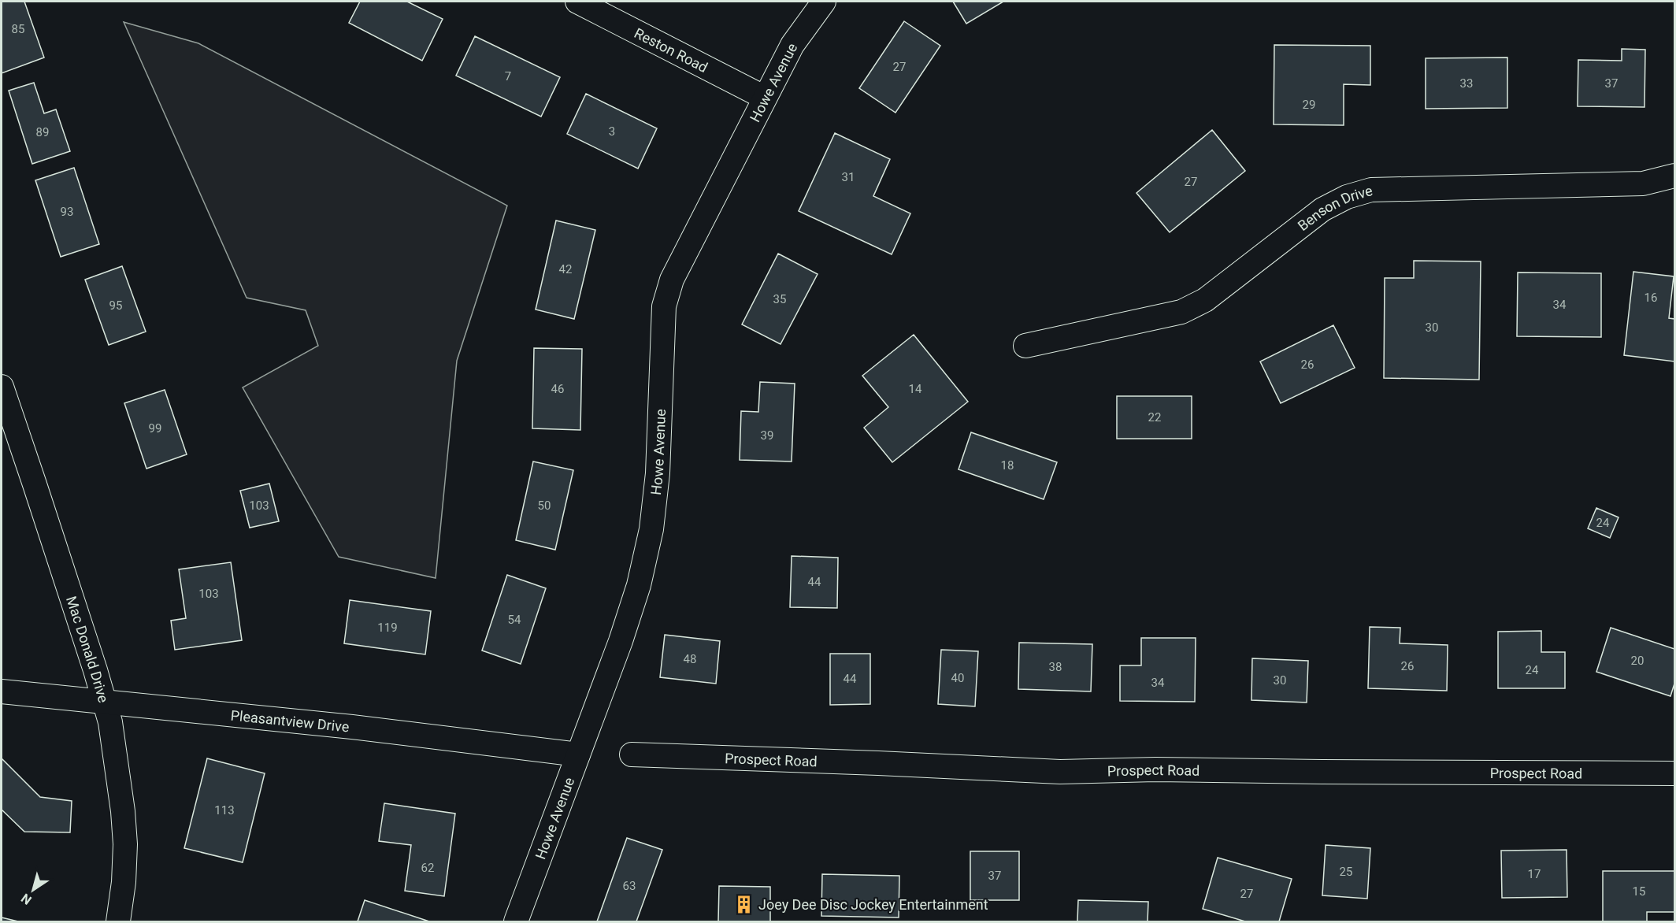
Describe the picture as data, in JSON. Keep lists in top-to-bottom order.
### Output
{
  "streets": {
    "street": [
      "Reston Road",
      "Howe Avenue",
      "Benson Drive",
      "Mac Donald Drive",
      "Pleasantview Drive",
      "Prospect Road"
    ]
  },
  "crossings": [
    ["Reston Road", "Howe Avenue"],
    ["Howe Avenue", "Pleasantview Drive"],
    ["Mac Donald Drive", "Pleasantview Drive"]
  ],
  "places": {
    "building": ["Joey Dee Disc Jockey Entertainment"]
  },
  "house_numbers": [
    "85",
    "27",
    "7",
    "33",
    "37",
    "29",
    "3",
    "89",
    "31",
    "27",
    "93",
    "42",
    "16",
    "35",
    "34",
    "95",
    "30",
    "26",
    "46",
    "14",
    "22",
    "99",
    "39",
    "18",
    "103",
    "50",
    "24",
    "44",
    "103",
    "54",
    "119",
    "48",
    "20",
    "26",
    "38",
    "24",
    "40",
    "44",
    "30",
    "34",
    "113",
    "62",
    "25",
    "17",
    "37",
    "63",
    "15",
    "27"
  ],
  "north": "bottom left"
}
